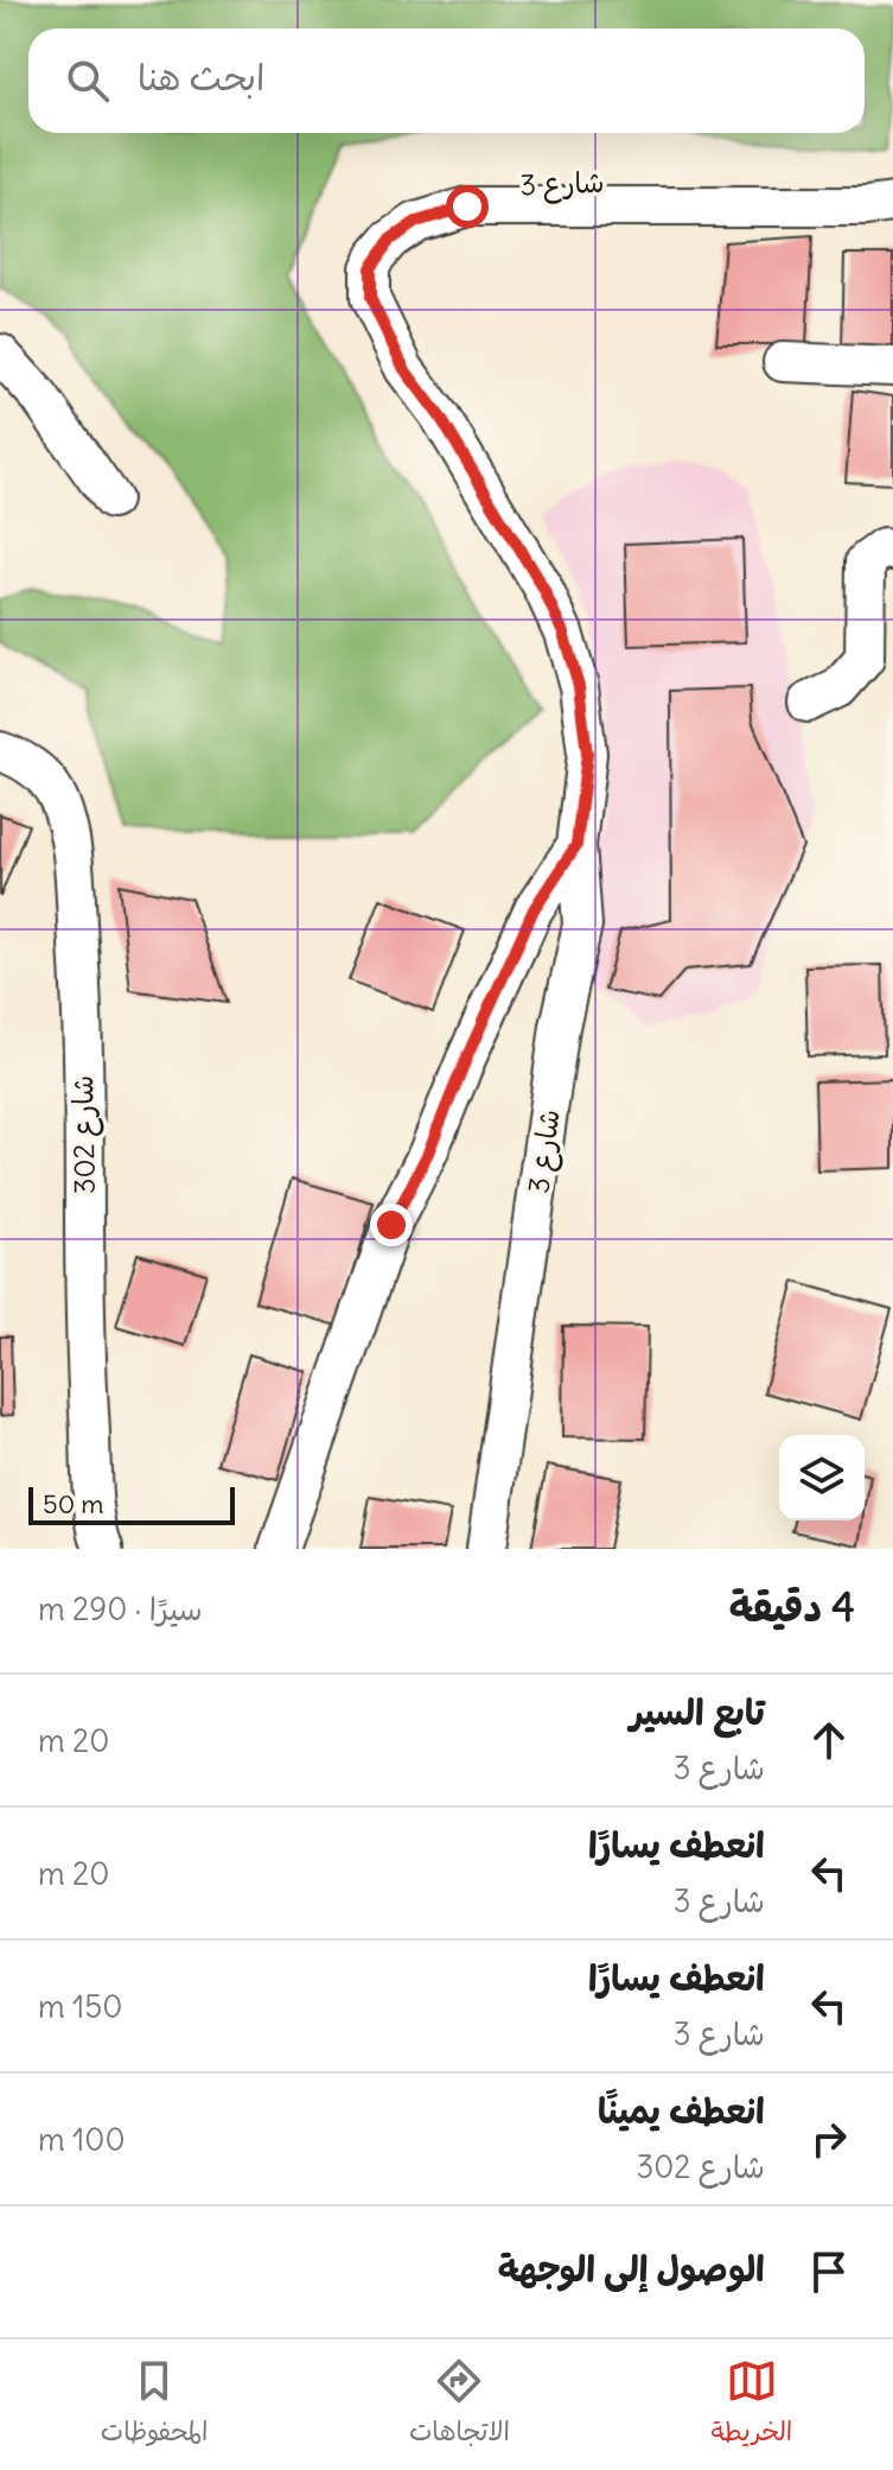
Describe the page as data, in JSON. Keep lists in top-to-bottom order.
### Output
{
  "streets": {
    "street": ["شارع 3", "شارع 302"]
  },
  "scale_bar": "50 m",
  "page": {
    "search": "ابحث هنا",
    "scale": "50 m",
    "heading": ["4 دقيقة", "سيرًا · 290 m"],
    "list": [
      ["تابع السير", "شارع 3", "20 m"],
      ["انعطف يسارًا", "شارع 3", "20 m"],
      ["انعطف يسارًا", "شارع 3", "150 m"],
      ["انعطف يمينًا", "شارع 302", "100 m"],
      "الوصول إلى الوجهة"
    ],
    "nav": ["الخريطة", "الاتجاهات", "المحفوظات"]
  }
}
